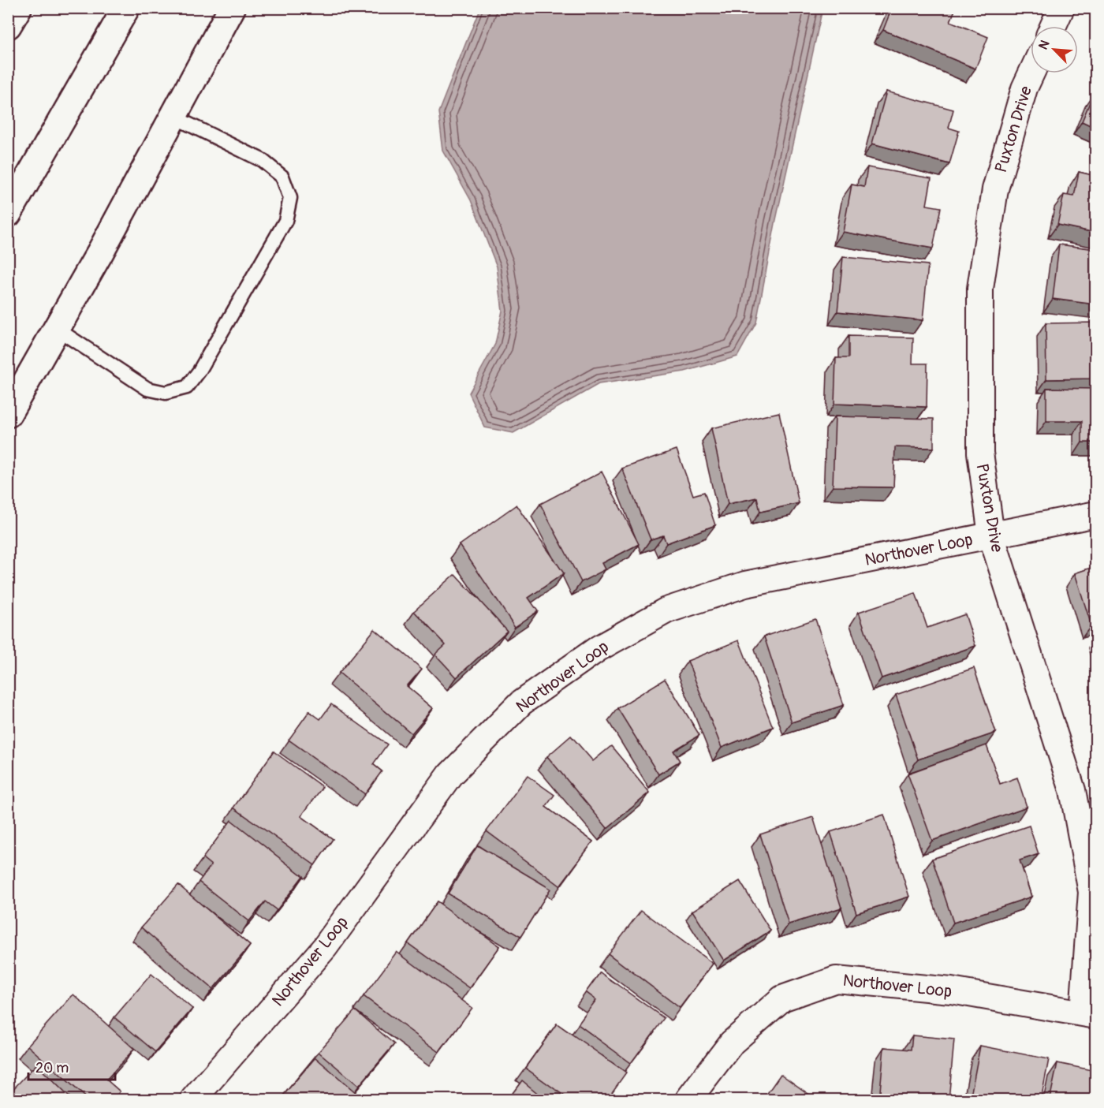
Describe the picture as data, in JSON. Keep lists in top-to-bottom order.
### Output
{
  "streets": {
    "street": ["Puxton Drive", "Northover Loop"]
  },
  "crossings": [
    ["Puxton Drive", "Northover Loop"]
  ],
  "scale_bar": "20 m",
  "north": "top left"
}
